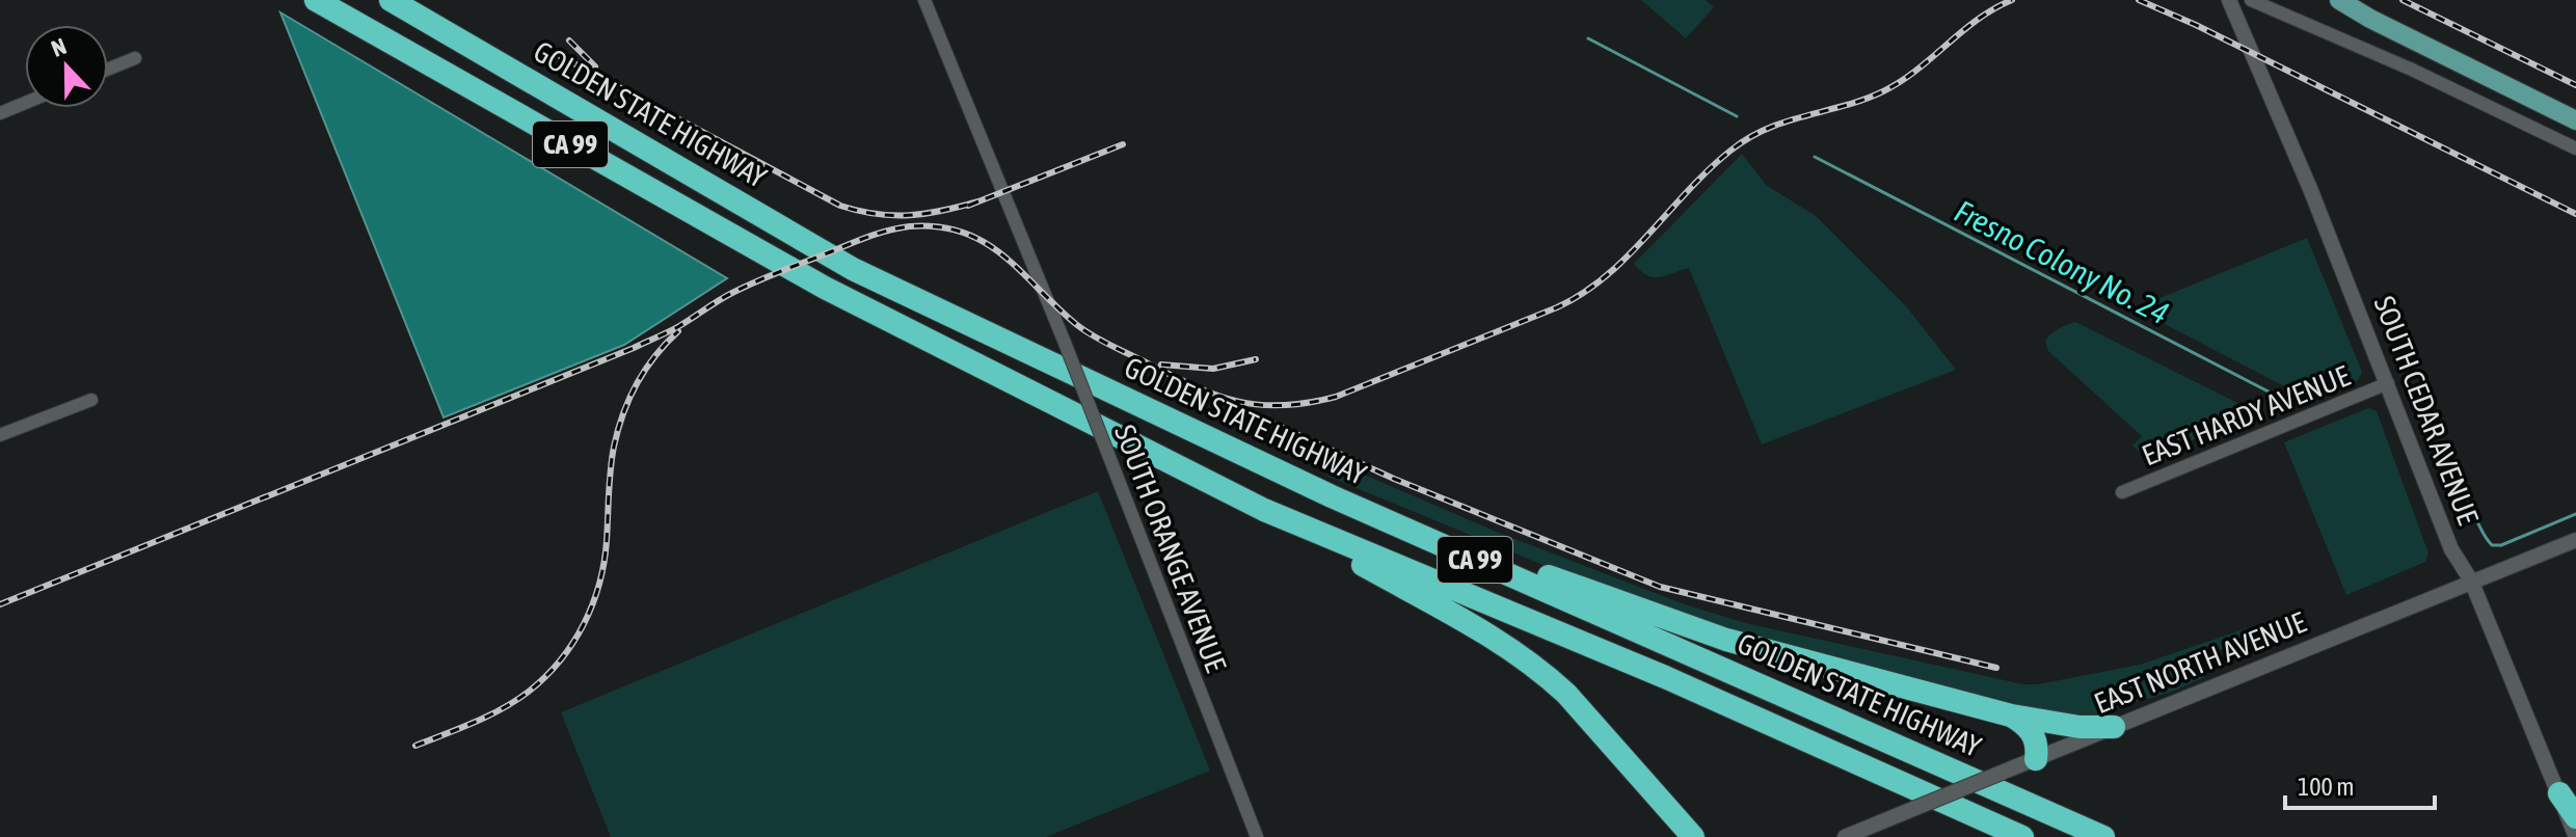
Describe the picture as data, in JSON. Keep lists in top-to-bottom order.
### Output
{
  "streets": {
    "highway": ["GOLDEN STATE HIGHWAY", "CA 99"],
    "street": [
      "SOUTH CEDAR AVENUE",
      "EAST HARDY AVENUE",
      "SOUTH ORANGE AVENUE",
      "EAST NORTH AVENUE"
    ]
  },
  "crossings": [
    ["SOUTH CEDAR AVENUE", "EAST HARDY AVENUE"],
    ["SOUTH CEDAR AVENUE", "EAST NORTH AVENUE"]
  ],
  "water": ["Fresno Colony No. 24"],
  "scale_bar": "100 m",
  "north": "top"
}
